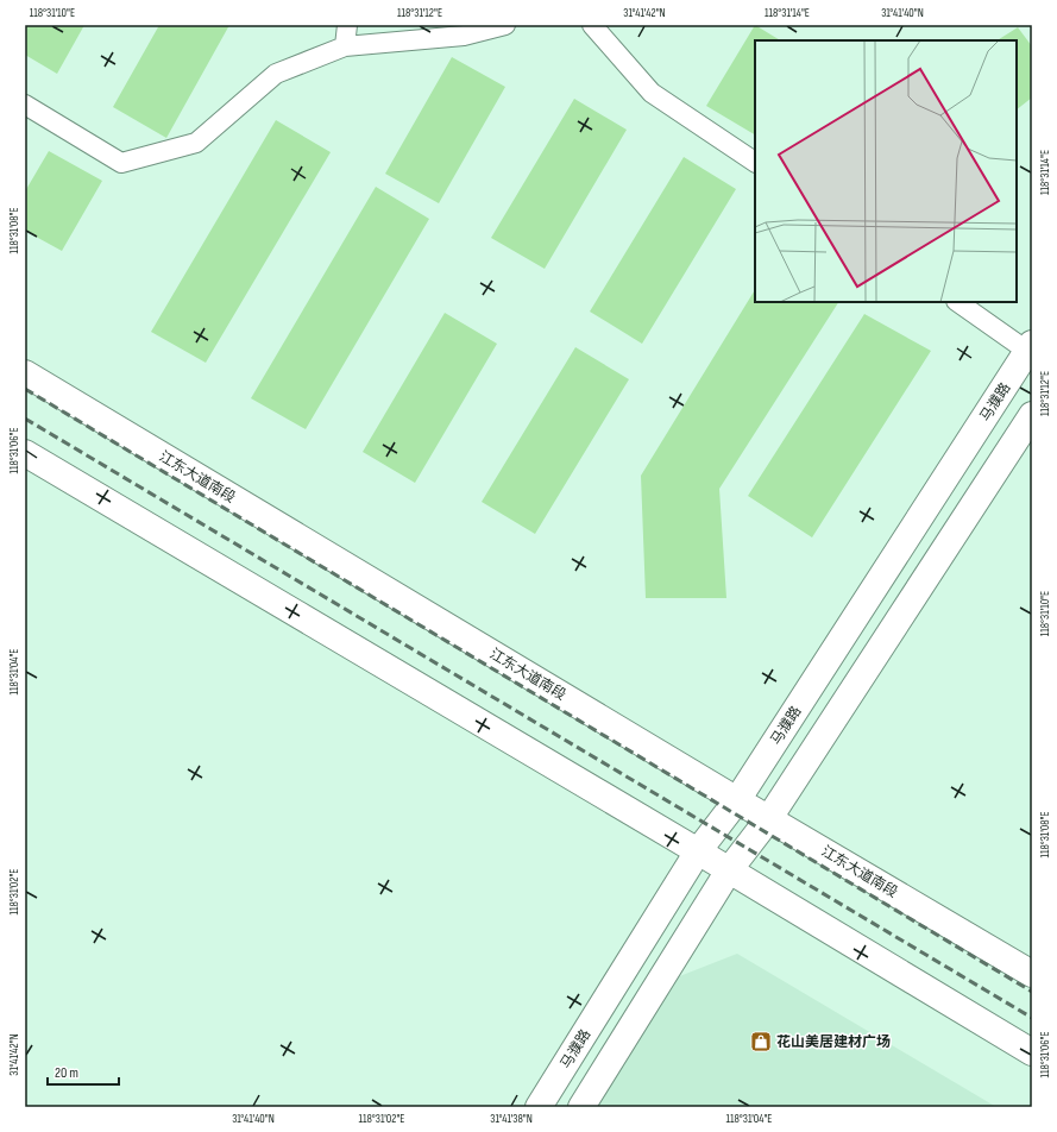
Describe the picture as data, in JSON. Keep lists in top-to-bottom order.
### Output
{
  "streets": {
    "main road": ["马濮路", "江东大道南段"]
  },
  "crossings": [
    ["马濮路", "江东大道南段"]
  ],
  "places": {
    "shop": ["花山美居建材广场"]
  },
  "scale_bar": "20 m",
  "coordinates": [
    "118°31'10\"E",
    "118°31'12\"E",
    "31°41'42\"N",
    "118°31'14\"E",
    "31°41'40\"N",
    "118°31'08\"E",
    "118°31'06\"E",
    "118°31'04\"E",
    "118°31'02\"E",
    "31°41'38\"N"
  ]
}
